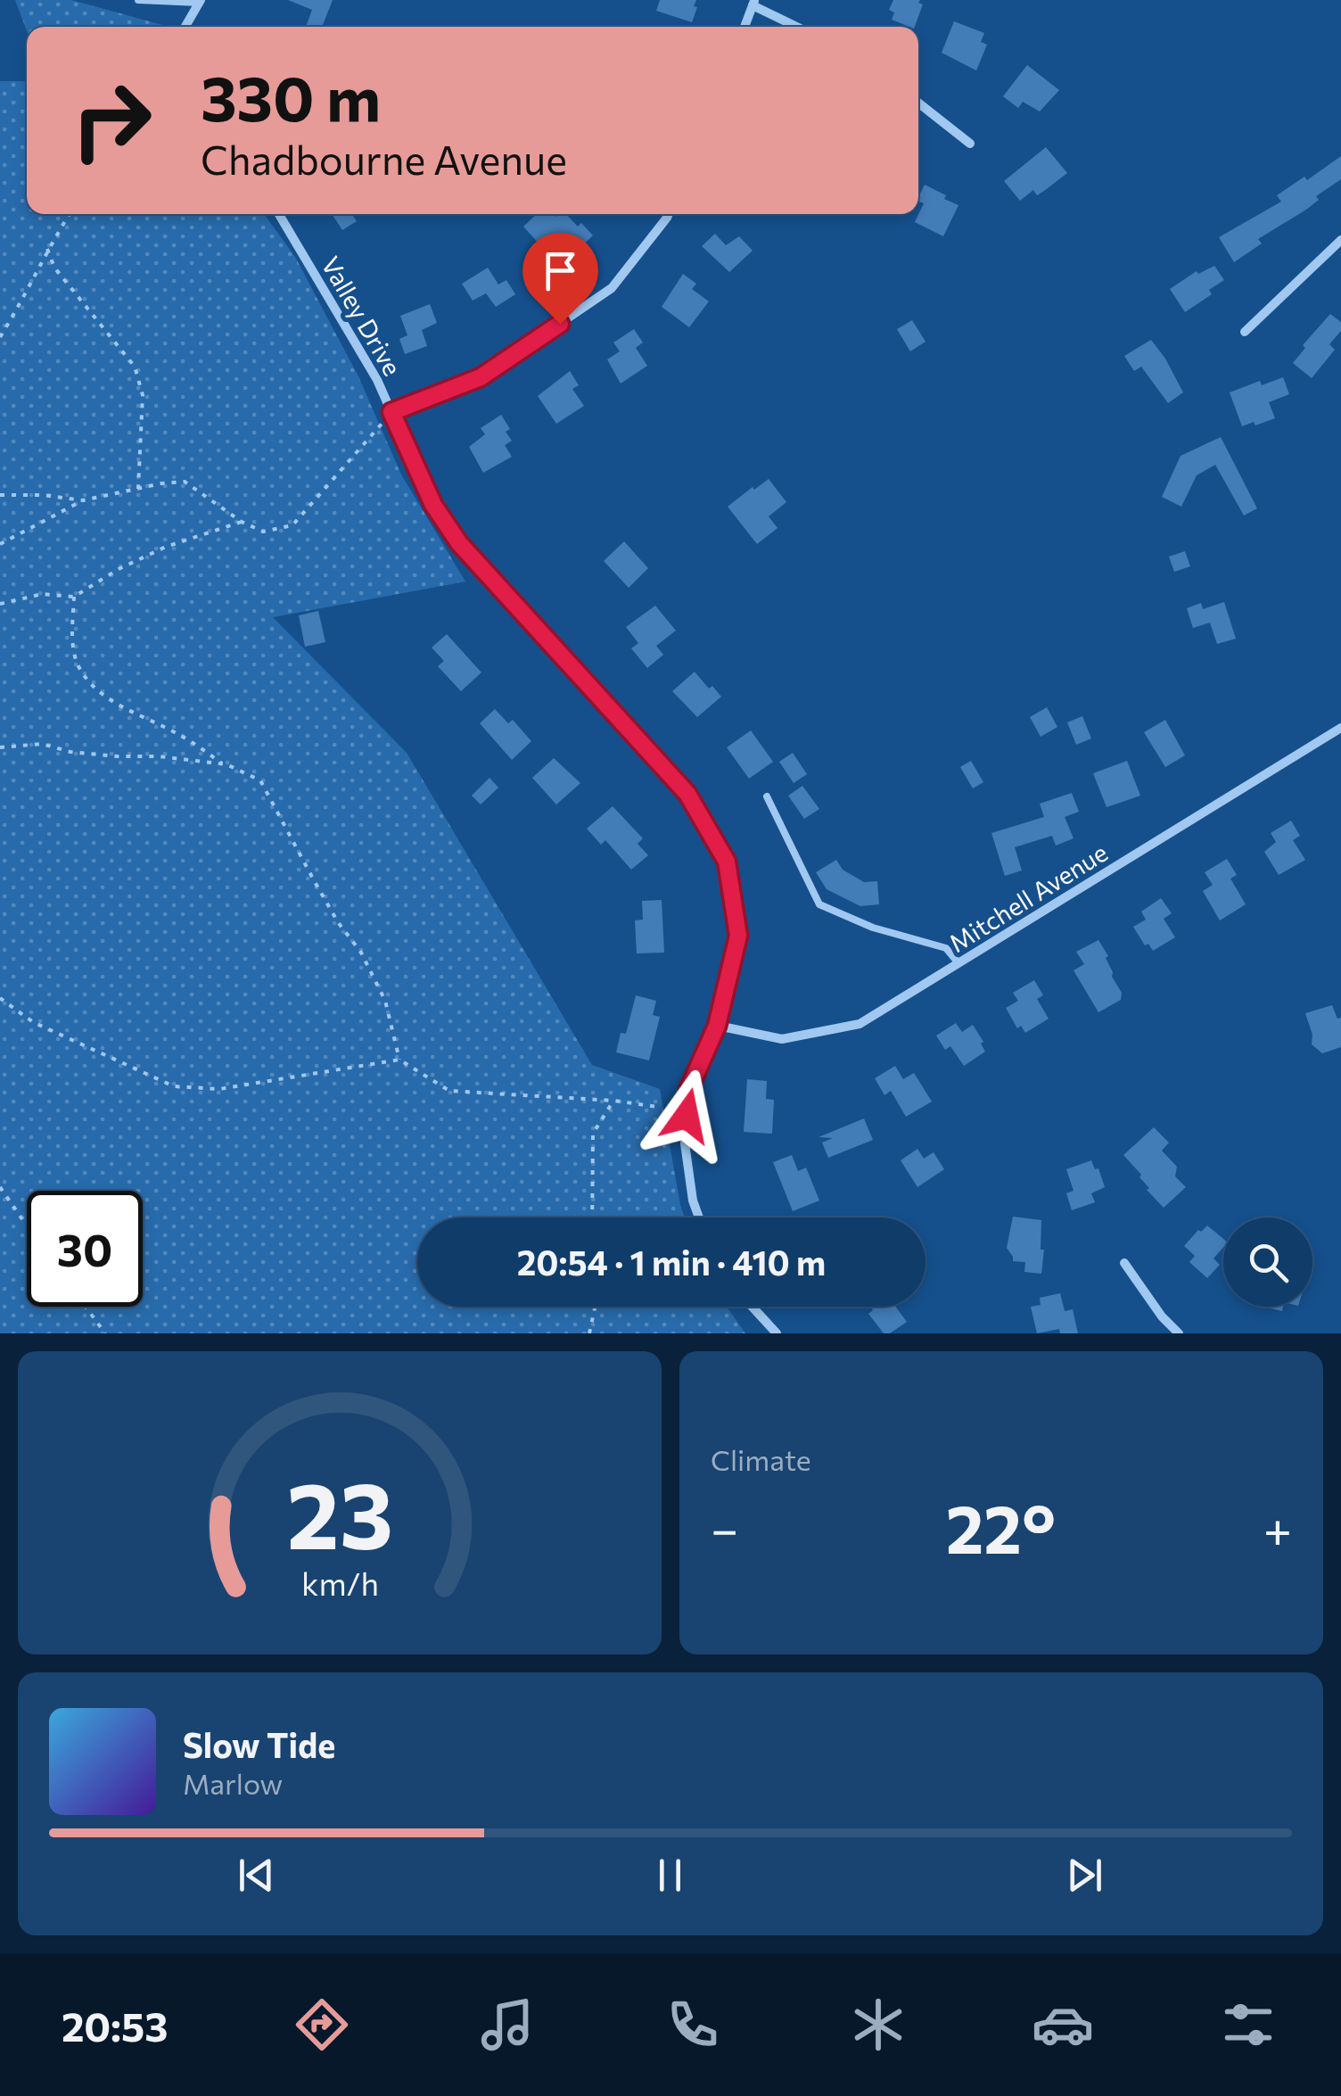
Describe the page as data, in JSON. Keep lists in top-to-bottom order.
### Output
{
  "streets": {
    "street": ["Valley Drive", "Mitchell Avenue"]
  },
  "crossings": [
    ["Valley Drive", "Mitchell Avenue"]
  ],
  "page": {
    "turn": ["330 m", "Chadbourne Avenue"],
    "limit": "30",
    "trip": "20:54 · 1 min · 410 m",
    "tile": "Climate",
    "heat": ["−", "22°", "+"],
    "song": ["Slow Tide", "Marlow"],
    "tabs": "20:53",
    "gauge": ["23", "km/h"]
  }
}
